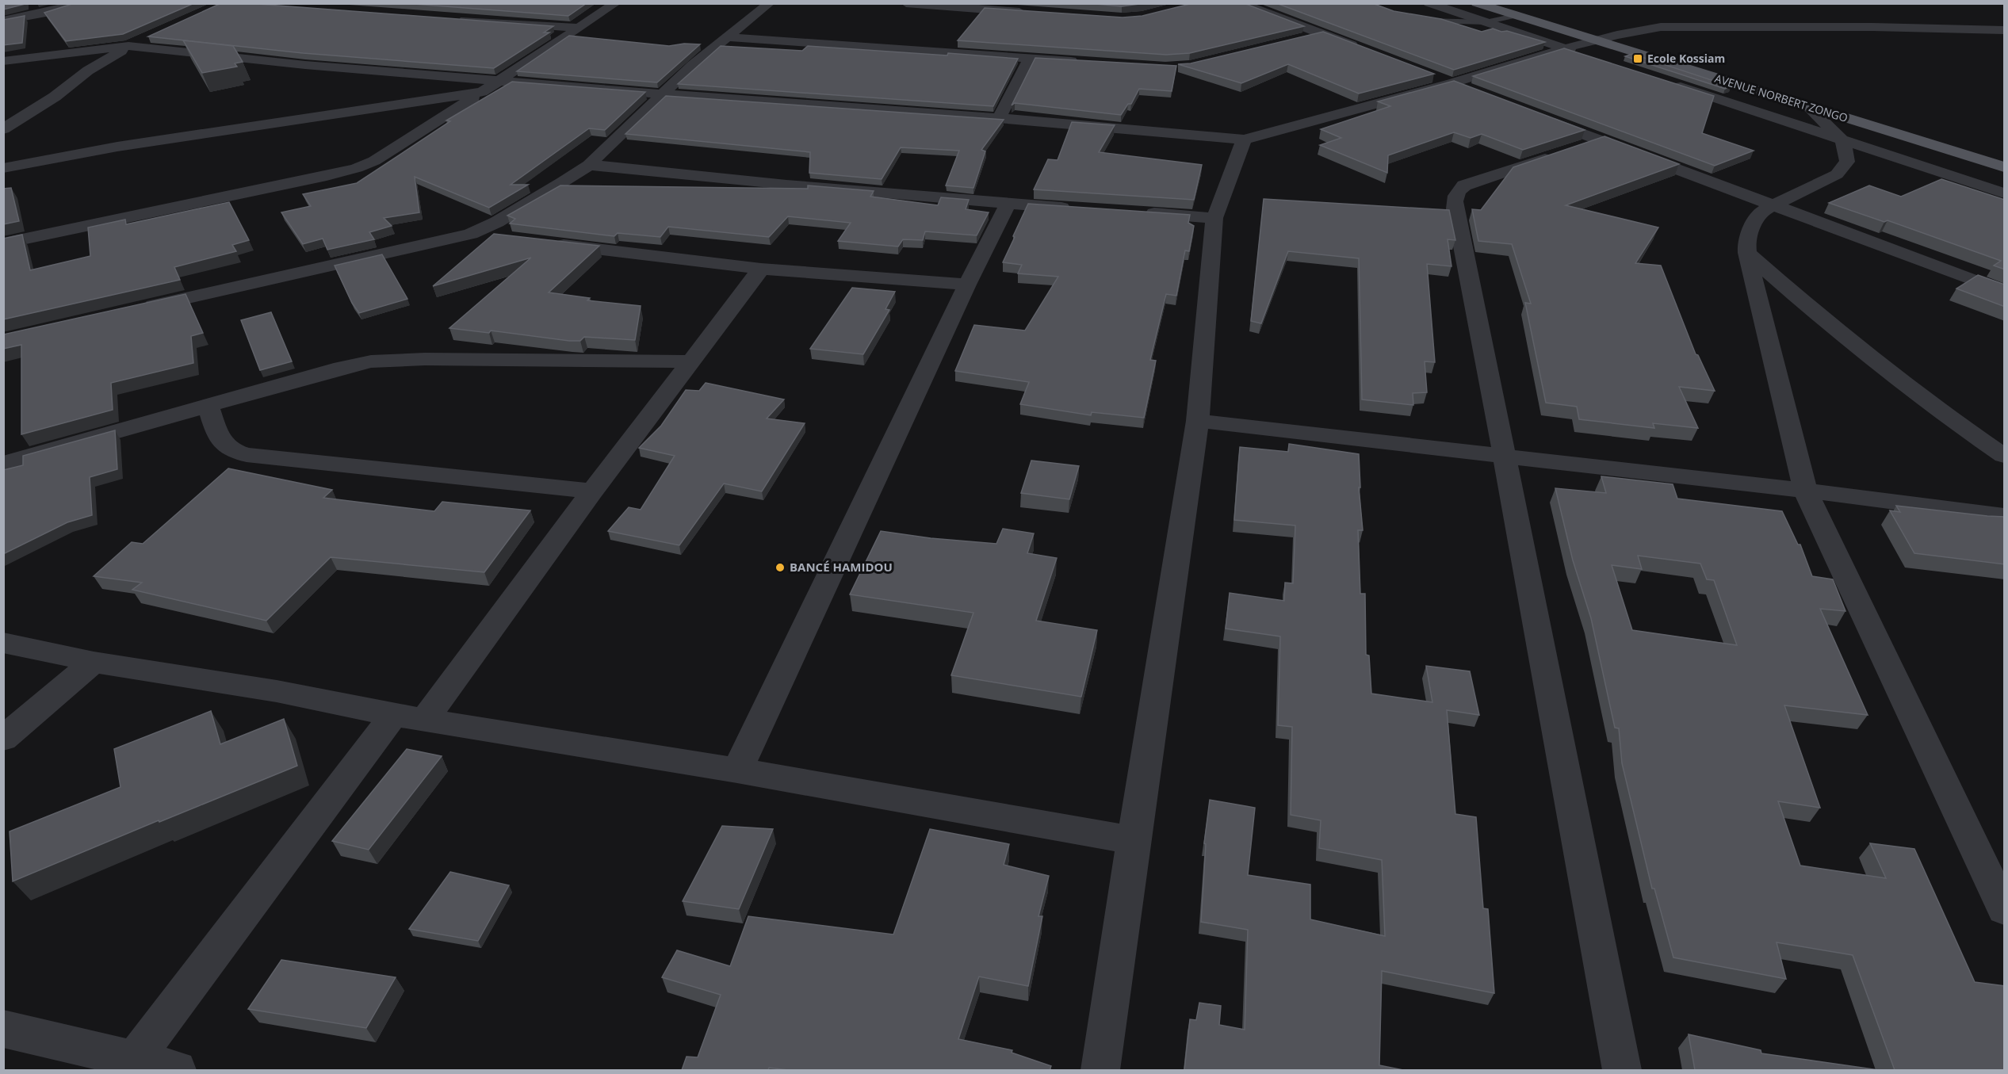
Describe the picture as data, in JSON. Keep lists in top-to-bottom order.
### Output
{
  "streets": {
    "main road": ["AVENUE NORBERT ZONGO"]
  },
  "places": {
    "transit": ["Ecole Kossiam"],
    "other": ["BANCÉ HAMIDOU"]
  }
}
